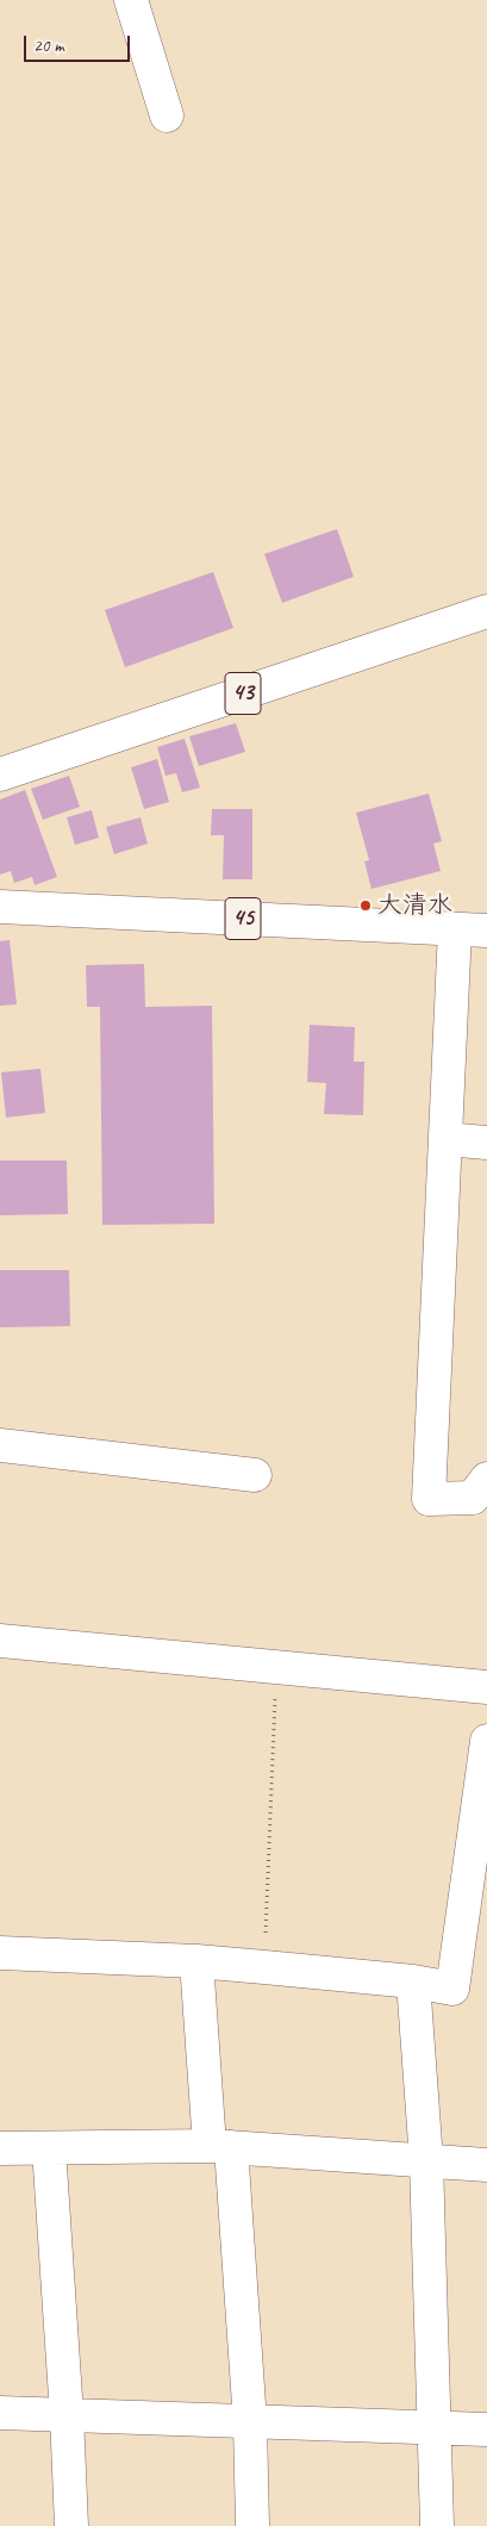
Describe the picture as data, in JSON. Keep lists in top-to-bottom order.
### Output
{
  "streets": {
    "street": ["43", "45"]
  },
  "places": ["大清水"],
  "scale_bar": "20 m"
}
